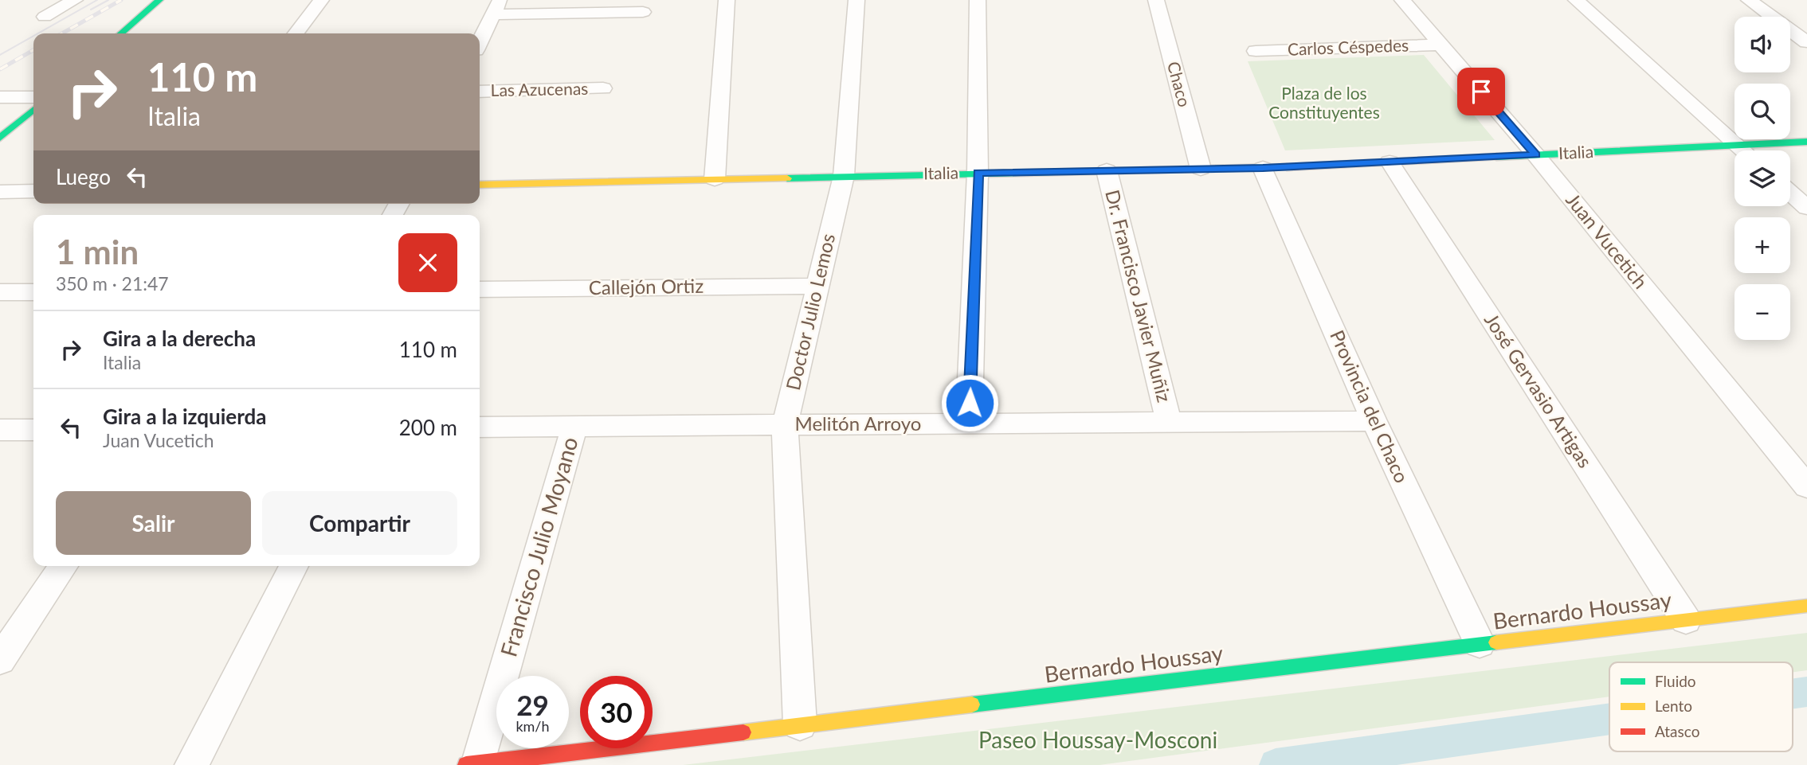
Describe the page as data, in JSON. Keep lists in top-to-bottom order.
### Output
{
  "streets": {
    "street": [
      "Carlos Céspedes",
      "Chaco",
      "Las Azucenas",
      "Italia",
      "Juan Vucetich",
      "Callejón Ortiz",
      "Dr. Francisco Javier Muñiz",
      "Doctor Julio Lemos",
      "José Gervasio Artigas",
      "Provincia del Chaco",
      "Melitón Arroyo",
      "Francisco Julio Moyano",
      "Bernardo Houssay"
    ]
  },
  "crossings": [
    ["Carlos Céspedes", "Juan Vucetich"],
    ["Chaco", "Italia"],
    ["Italia", "Juan Vucetich"],
    ["Italia", "Dr. Francisco Javier Muñiz"],
    ["Italia", "Doctor Julio Lemos"],
    ["Italia", "José Gervasio Artigas"],
    ["Italia", "Provincia del Chaco"],
    ["Callejón Ortiz", "Doctor Julio Lemos"],
    ["Dr. Francisco Javier Muñiz", "Melitón Arroyo"],
    ["Doctor Julio Lemos", "Melitón Arroyo"],
    ["Doctor Julio Lemos", "Bernardo Houssay"],
    ["José Gervasio Artigas", "Bernardo Houssay"],
    ["Provincia del Chaco", "Melitón Arroyo"],
    ["Provincia del Chaco", "Bernardo Houssay"],
    ["Melitón Arroyo", "Francisco Julio Moyano"],
    ["Francisco Julio Moyano", "Bernardo Houssay"]
  ],
  "parks": ["Plaza de los Constituyentes", "Paseo Houssay-Mosconi"],
  "legend": ["Fluido", "Lento", "Atasco"],
  "page": {
    "map_buttons": ["+", "−"],
    "turn": ["110 m", "Italia"],
    "then": "Luego",
    "heading": ["1 min", "350 m · 21:47"],
    "list": [
      {
        "name": "Gira a la derecha",
        "note": "Italia",
        "value": "110 m"
      },
      {
        "name": "Gira a la izquierda",
        "note": "Juan Vucetich",
        "value": "200 m"
      }
    ],
    "buttons": ["Salir", "Compartir"],
    "speed": "29 km/h",
    "limit": "30"
  }
}
